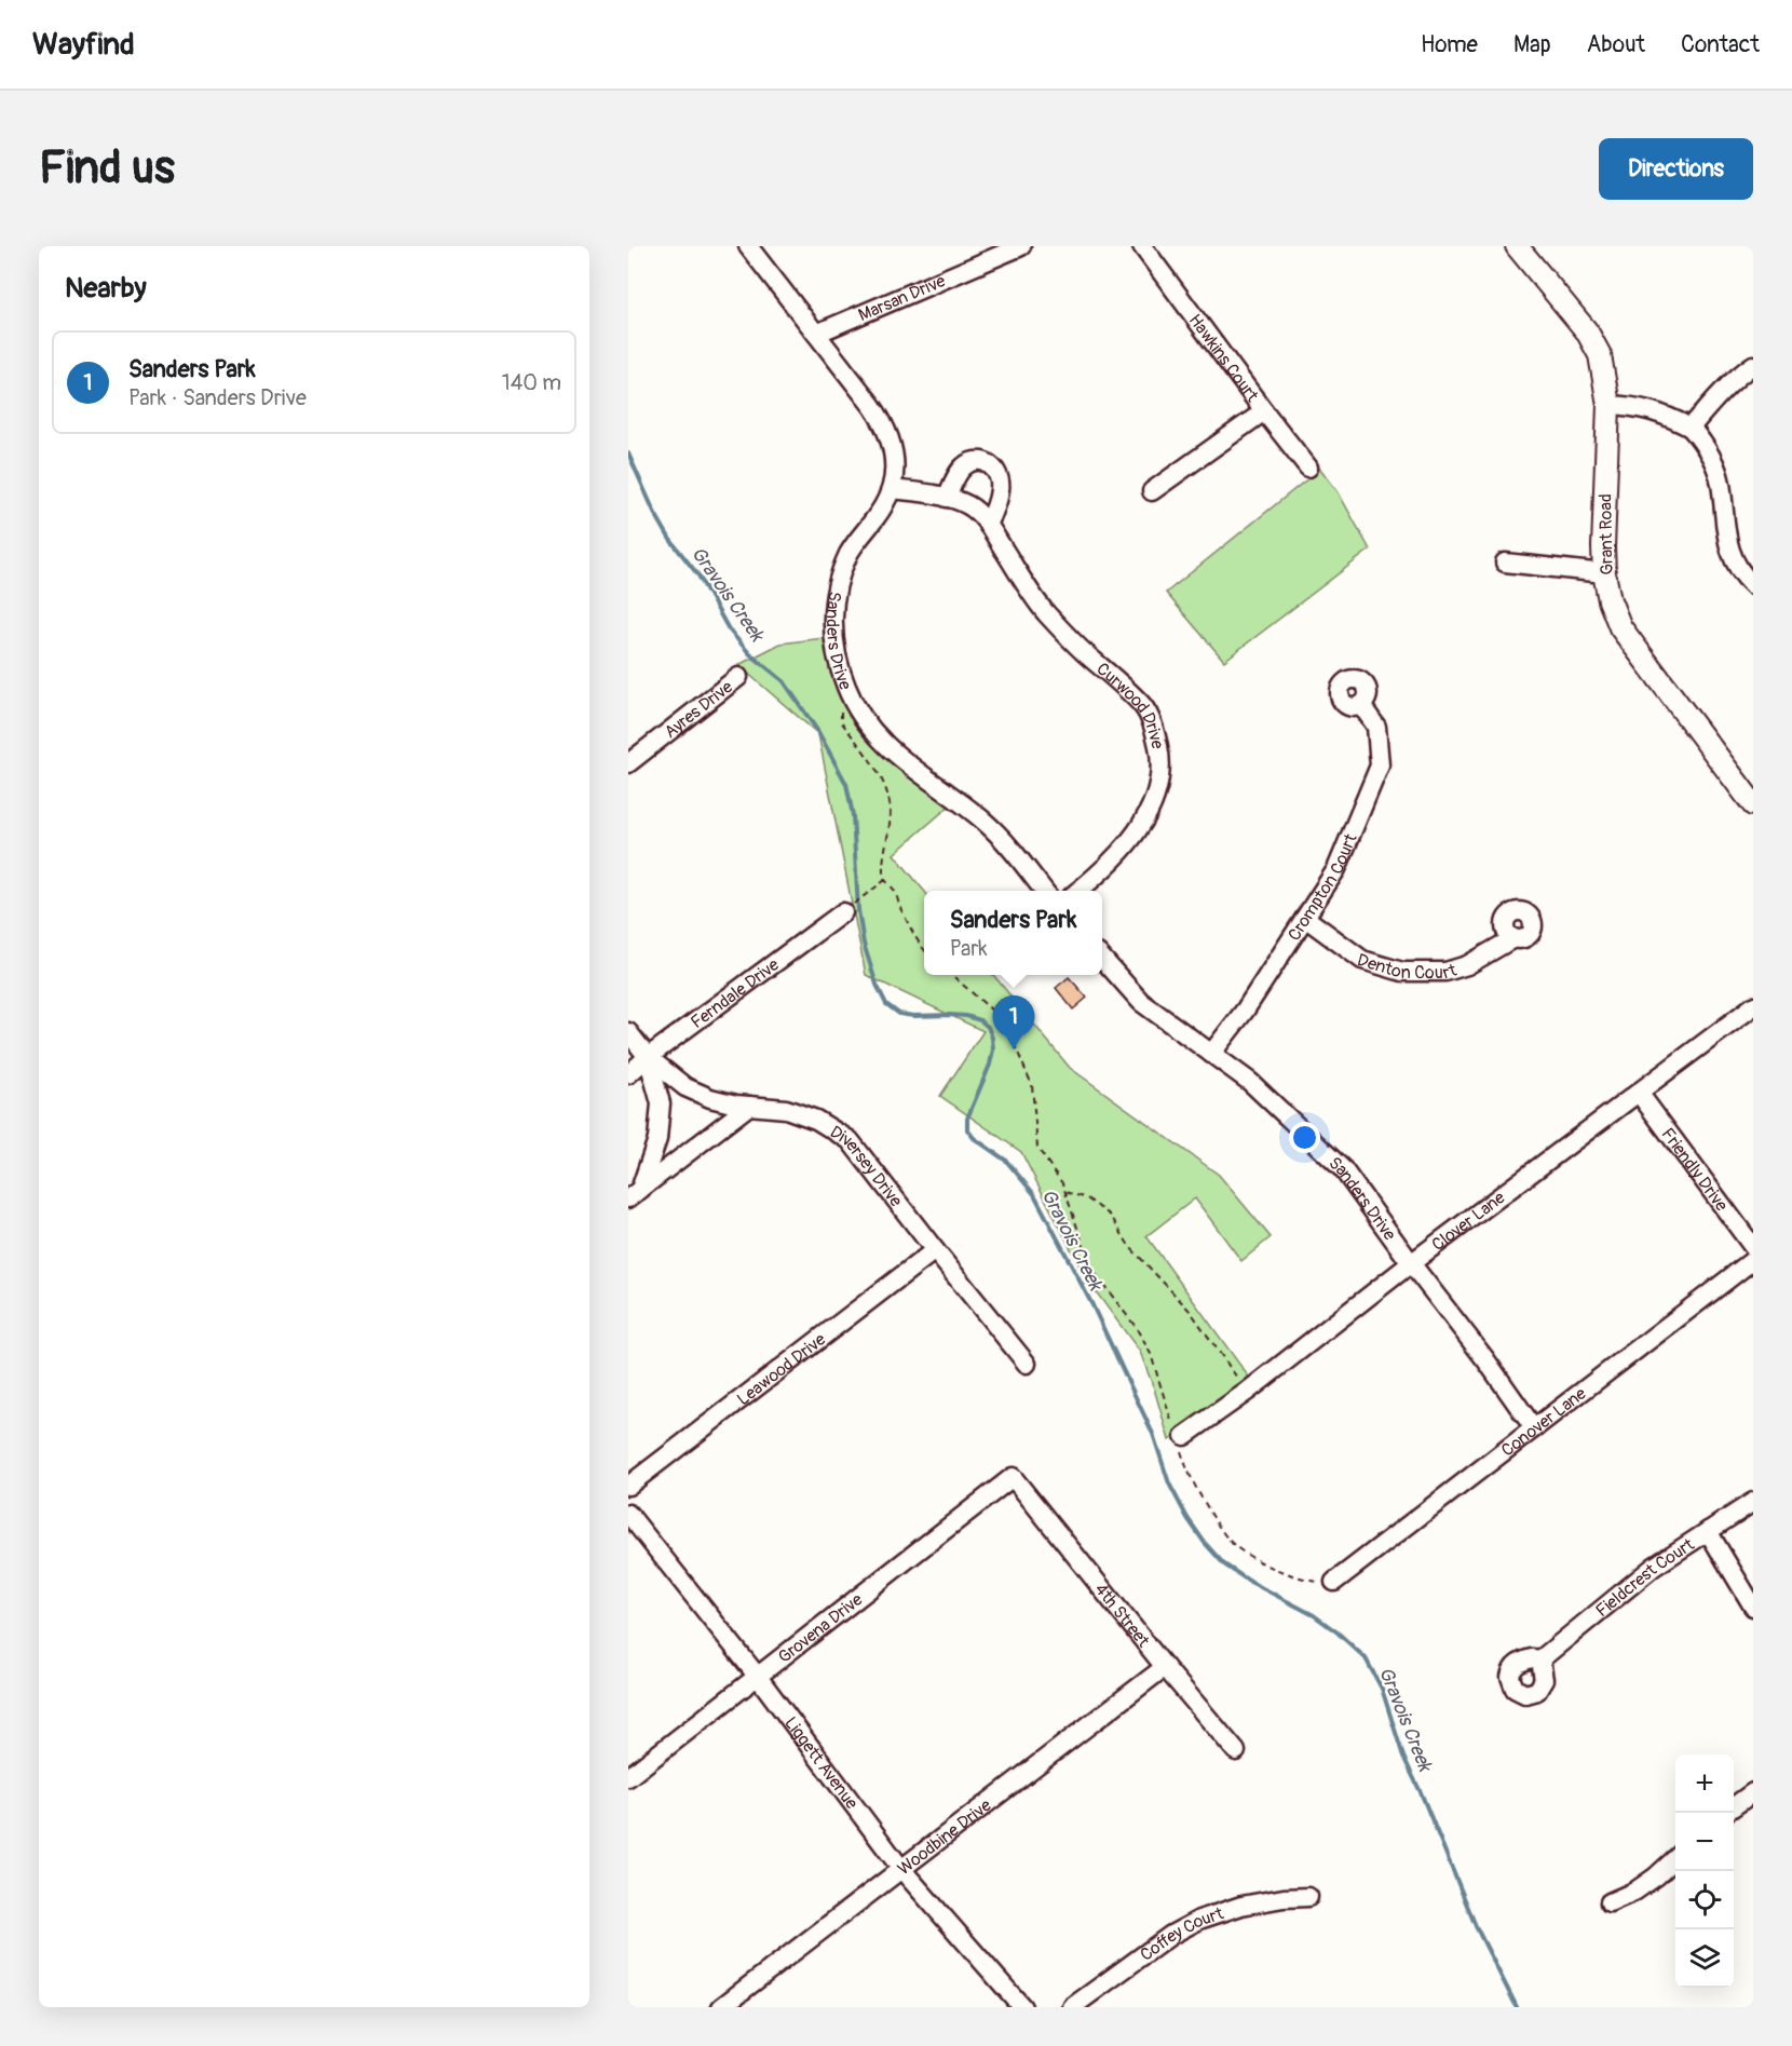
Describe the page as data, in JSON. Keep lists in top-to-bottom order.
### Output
{
  "streets": {
    "street": [
      "Marsan Drive",
      "Hawkins Court",
      "Grant Road",
      "Sanders Drive",
      "Ayres Drive",
      "Curwood Drive",
      "Crompton Court",
      "Denton Court",
      "Ferndale Drive",
      "Diversey Drive",
      "Friendly Drive",
      "Clover Lane",
      "Leawood Drive",
      "Conover Lane",
      "Fieldcrest Court",
      "4th Street",
      "Grovena Drive",
      "Liggett Avenue",
      "Woodbine Drive",
      "Coffey Court"
    ]
  },
  "crossings": [
    ["Marsan Drive", "Sanders Drive"],
    ["Sanders Drive", "Curwood Drive"],
    ["Sanders Drive", "Crompton Court"],
    ["Sanders Drive", "Clover Lane"],
    ["Sanders Drive", "Conover Lane"],
    ["Crompton Court", "Denton Court"],
    ["Ferndale Drive", "Diversey Drive"],
    ["Diversey Drive", "Leawood Drive"],
    ["Friendly Drive", "Clover Lane"],
    ["4th Street", "Grovena Drive"],
    ["4th Street", "Woodbine Drive"],
    ["Grovena Drive", "Liggett Avenue"],
    ["Liggett Avenue", "Woodbine Drive"]
  ],
  "water": ["Gravois Creek"],
  "page": {
    "header": "Wayfind",
    "nav": [
      "Home",
      "Map",
      "About",
      "Contact"
    ],
    "buttons": "Directions",
    "title": "Find us",
    "heading": "Nearby",
    "list": [
      {
        "mark": "1",
        "name": "Sanders Park",
        "note": "Park · Sanders Drive",
        "value": "140 m"
      }
    ],
    "popup": ["Sanders Park", "Park"],
    "pins": "1",
    "map_buttons": ["+", "−"]
  }
}
